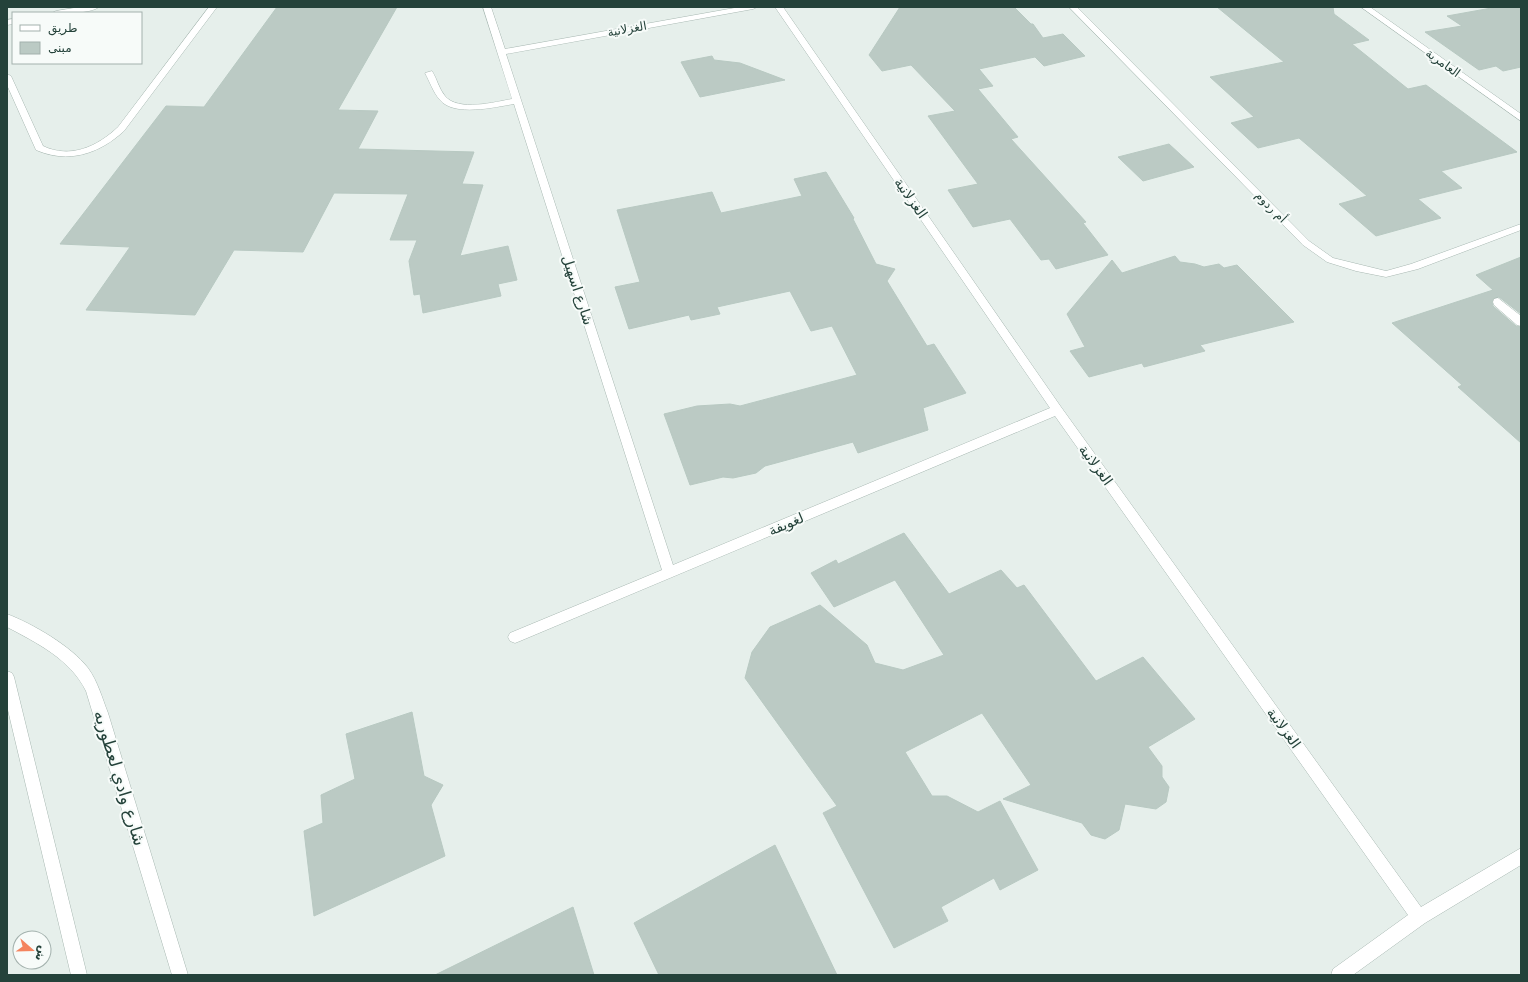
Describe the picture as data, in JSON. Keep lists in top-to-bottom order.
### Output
{
  "streets": {
    "street": [
      "الغزلانية",
      "العامرية",
      "أم ردوم",
      "شارع اسهيل",
      "لغويفة",
      "شارع وادي لعطوريه"
    ]
  },
  "crossings": [
    ["الغزلانية", "شارع اسهيل"],
    ["الغزلانية", "لغويفة"],
    ["شارع اسهيل", "لغويفة"]
  ],
  "legend": ["طريق", "مبنى"],
  "north": "right"
}
